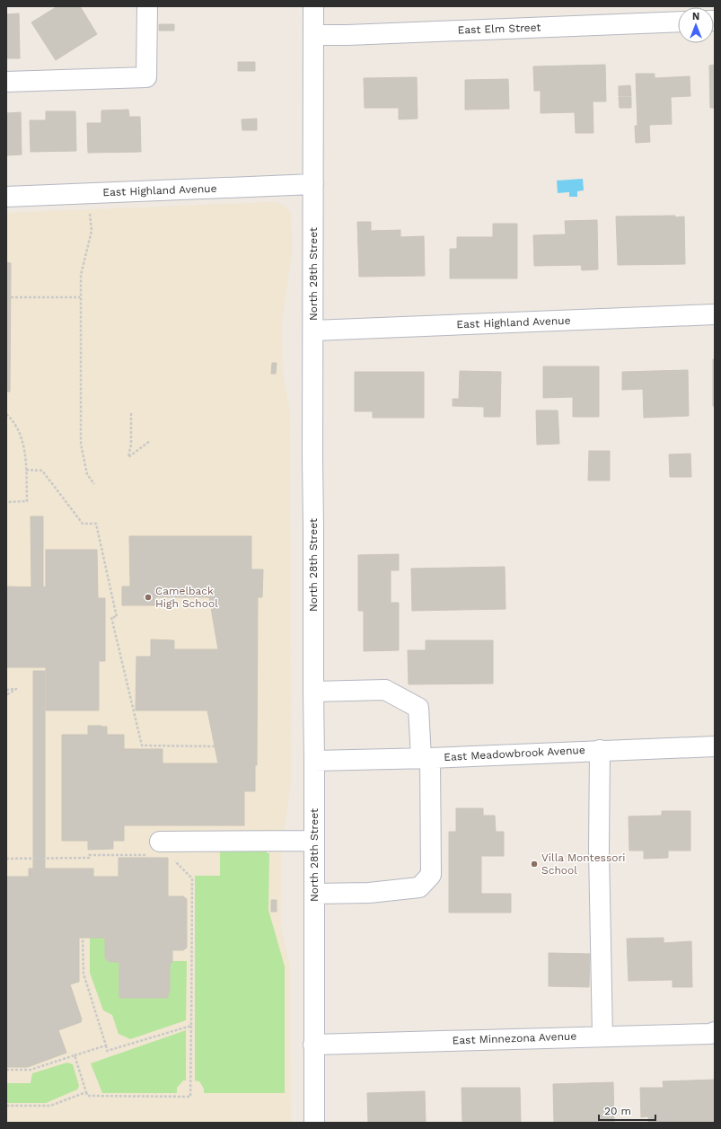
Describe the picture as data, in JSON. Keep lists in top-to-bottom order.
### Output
{
  "streets": {
    "street": [
      "East Elm Street",
      "East Highland Avenue",
      "North 28th Street",
      "East Meadowbrook Avenue",
      "East Minnezona Avenue"
    ]
  },
  "crossings": [
    ["East Elm Street", "North 28th Street"],
    ["East Highland Avenue", "North 28th Street"],
    ["North 28th Street", "East Meadowbrook Avenue"],
    ["North 28th Street", "East Minnezona Avenue"]
  ],
  "places": ["Camelback High School", "Villa Montessori School"],
  "scale_bar": "20 m",
  "north": "top"
}
